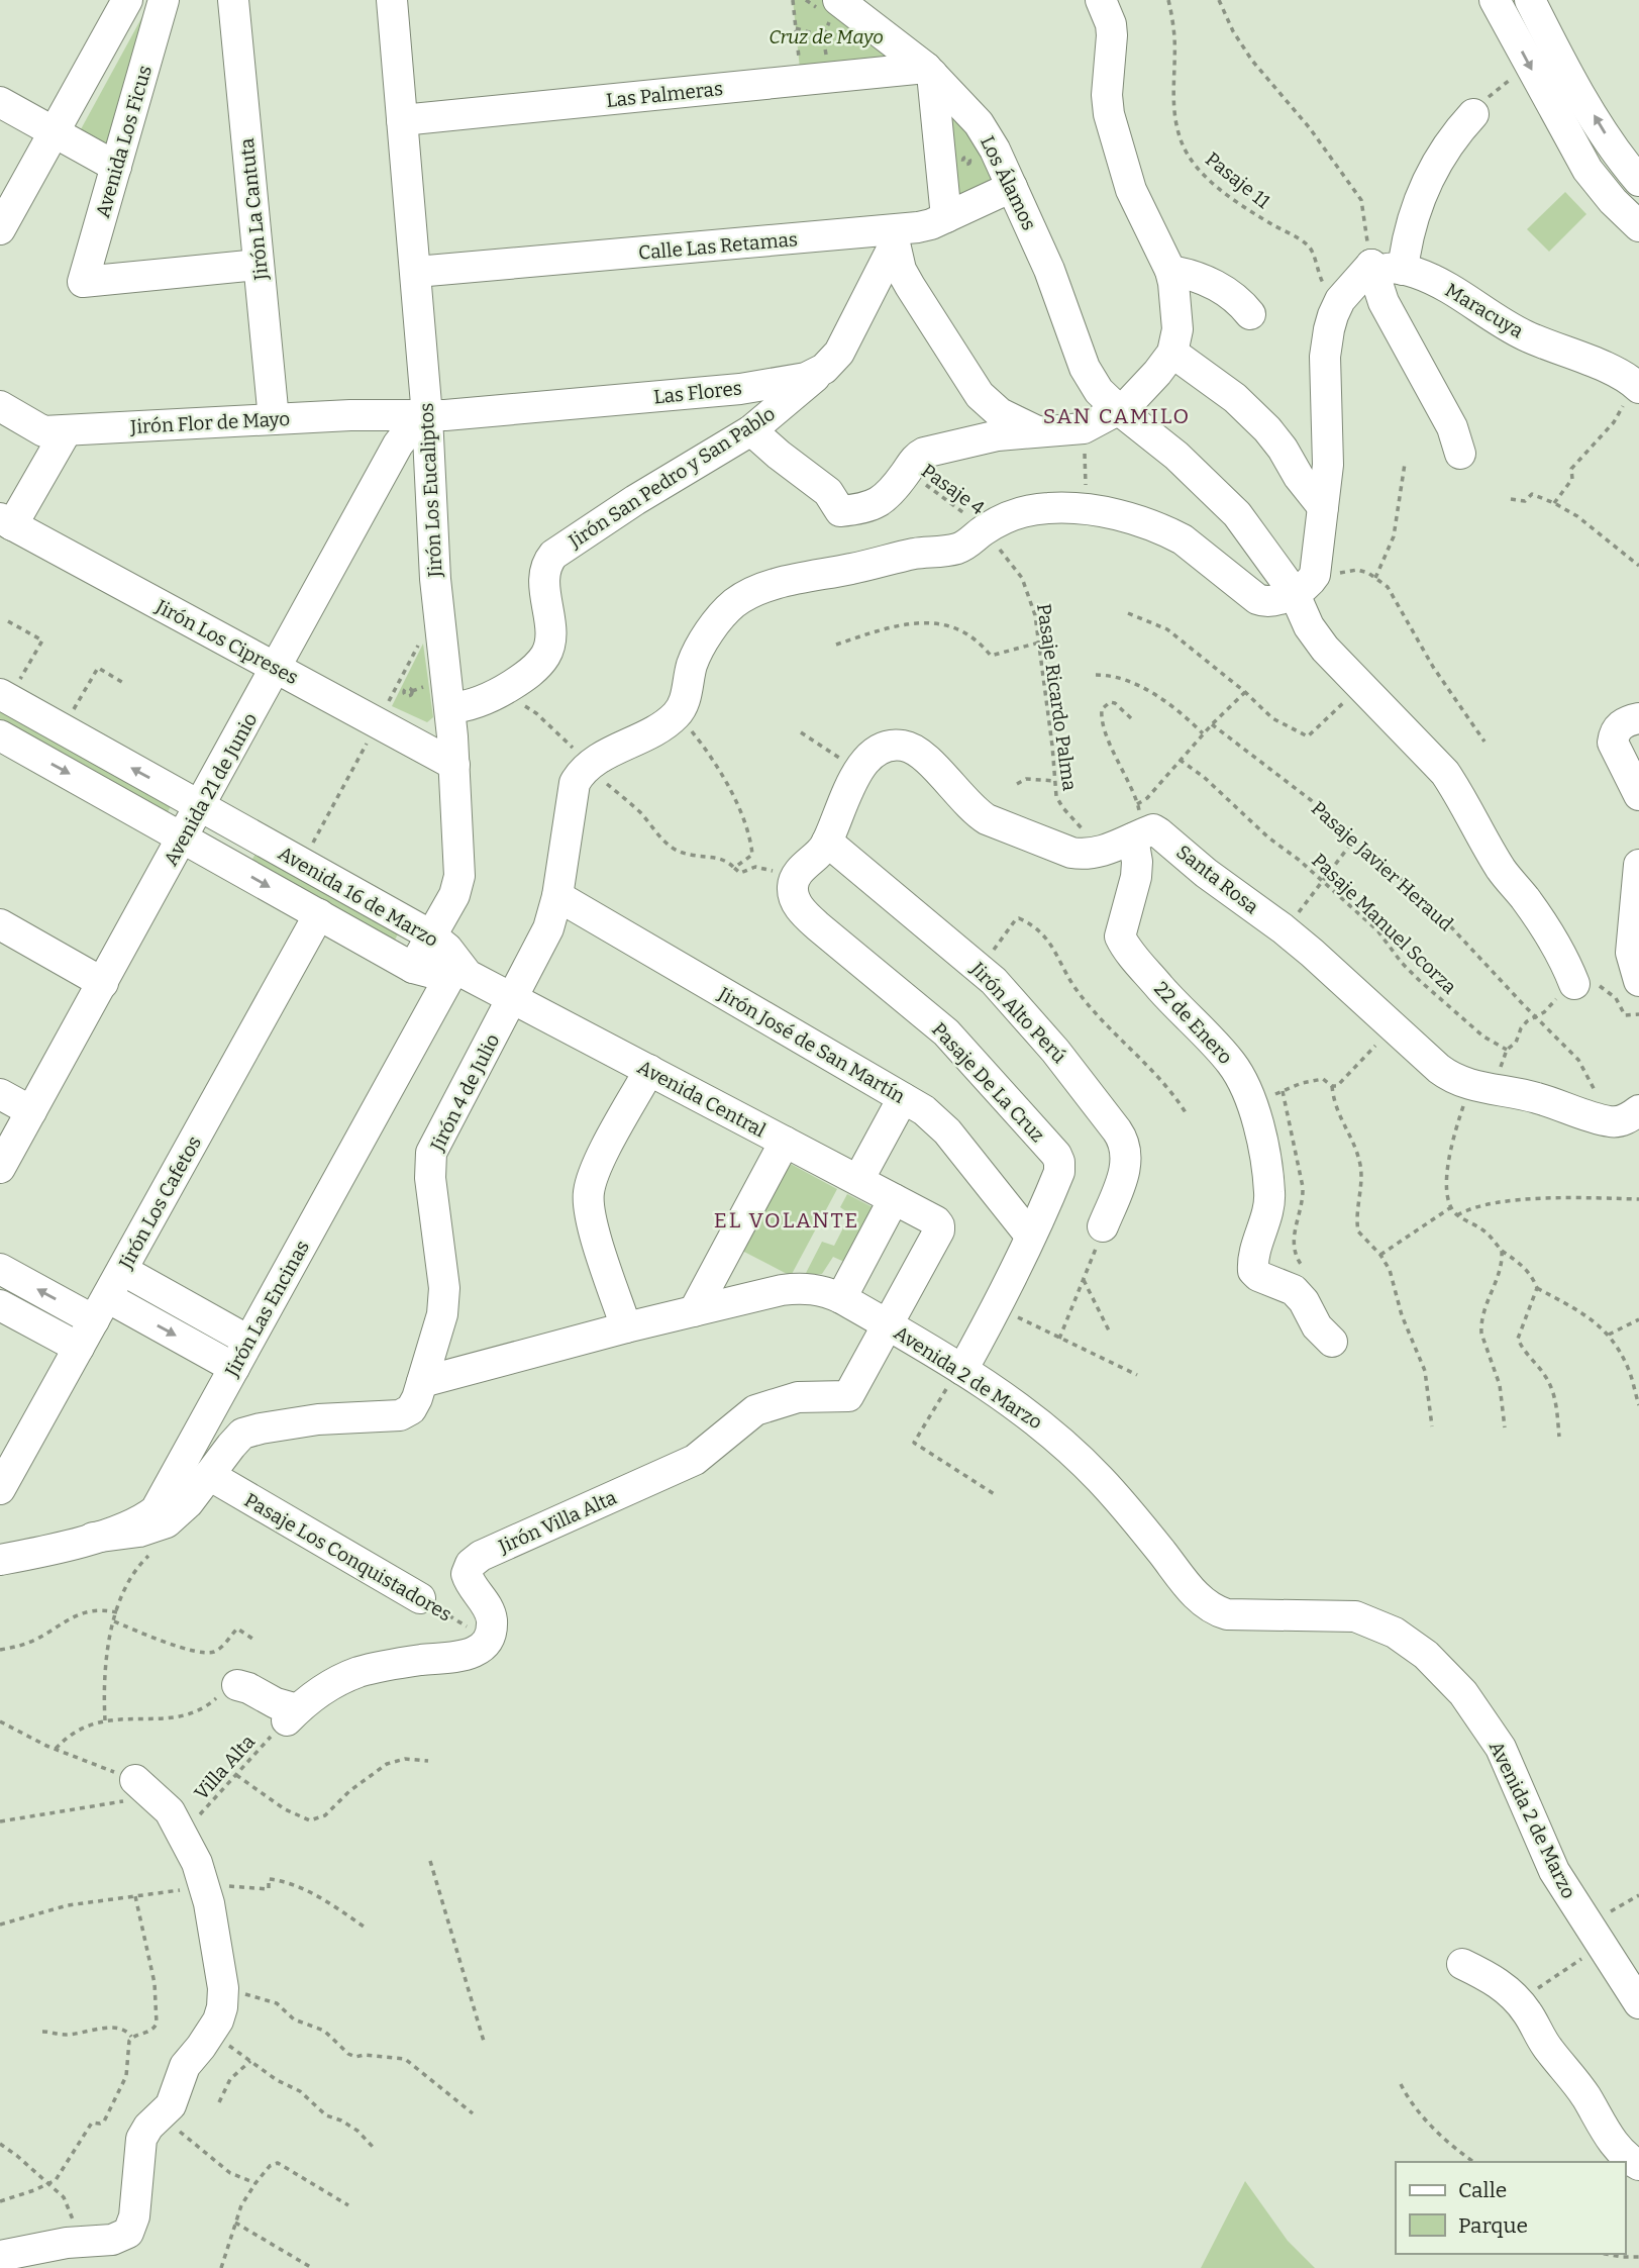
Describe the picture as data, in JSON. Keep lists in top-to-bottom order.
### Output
{
  "streets": {
    "street": [
      "Las Palmeras",
      "Avenida Los Ficus",
      "Los Álamos",
      "Jirón La Cantuta",
      "Calle Las Retamas",
      "Maracuya",
      "Las Flores",
      "Jirón Flor de Mayo",
      "Jirón San Pedro y San Pablo",
      "Jirón Los Eucaliptos",
      "Jirón Los Cipreses",
      "Avenida 21 de Junio",
      "Santa Rosa",
      "Avenida 16 de Marzo",
      "Jirón Alto Perú",
      "22 de Enero",
      "Jirón José de San Martín",
      "Pasaje De La Cruz",
      "Jirón 4 de Julio",
      "Avenida Central",
      "Jirón Los Cafetos",
      "Jirón Las Encinas",
      "Avenida 2 de Marzo",
      "Jirón Villa Alta",
      "Pasaje Los Conquistadores"
    ],
    "path": [
      "Pasaje 11",
      "Pasaje 4",
      "Pasaje Ricardo Palma",
      "Pasaje Javier Heraud",
      "Pasaje Manuel Scorza",
      "Villa Alta"
    ]
  },
  "crossings": [
    ["Las Palmeras", "Los Álamos"],
    ["Las Palmeras", "Jirón Los Eucaliptos"],
    ["Avenida Los Ficus", "Jirón La Cantuta"],
    ["Los Álamos", "Calle Las Retamas"],
    ["Jirón La Cantuta", "Jirón Flor de Mayo"],
    ["Calle Las Retamas", "Jirón Los Eucaliptos"],
    ["Las Flores", "Jirón Flor de Mayo"],
    ["Las Flores", "Jirón San Pedro y San Pablo"],
    ["Las Flores", "Jirón Los Eucaliptos"],
    ["Las Flores", "Avenida 21 de Junio"],
    ["Jirón Flor de Mayo", "Jirón Los Eucaliptos"],
    ["Jirón Flor de Mayo", "Avenida 21 de Junio"],
    ["Jirón San Pedro y San Pablo", "Jirón Los Eucaliptos"],
    ["Pasaje 4", "Pasaje Ricardo Palma"],
    ["Jirón Los Eucaliptos", "Jirón Los Cipreses"],
    ["Jirón Los Eucaliptos", "Avenida 21 de Junio"],
    ["Jirón Los Eucaliptos", "Avenida 16 de Marzo"],
    ["Jirón Los Cipreses", "Avenida 21 de Junio"],
    ["Avenida 21 de Junio", "Avenida 16 de Marzo"],
    ["Pasaje Javier Heraud", "Pasaje Manuel Scorza"],
    ["Santa Rosa", "Jirón Alto Perú"],
    ["Santa Rosa", "22 de Enero"],
    ["Avenida 16 de Marzo", "Avenida Central"],
    ["Avenida 16 de Marzo", "Jirón Los Cafetos"],
    ["Avenida 16 de Marzo", "Jirón Las Encinas"],
    ["Jirón José de San Martín", "Pasaje De La Cruz"],
    ["Jirón José de San Martín", "Jirón 4 de Julio"],
    ["Pasaje De La Cruz", "Avenida 2 de Marzo"],
    ["Jirón 4 de Julio", "Avenida Central"],
    ["Jirón 4 de Julio", "Avenida 2 de Marzo"],
    ["Avenida Central", "Jirón Las Encinas"],
    ["Avenida Central", "Avenida 2 de Marzo"],
    ["Avenida Central", "Jirón Villa Alta"],
    ["Avenida 2 de Marzo", "Jirón Villa Alta"],
    ["Jirón Villa Alta", "Pasaje Los Conquistadores"]
  ],
  "districts": ["SAN CAMILO", "EL VOLANTE"],
  "parks": ["Cruz de Mayo"],
  "legend": ["Calle", "Parque"]
}
